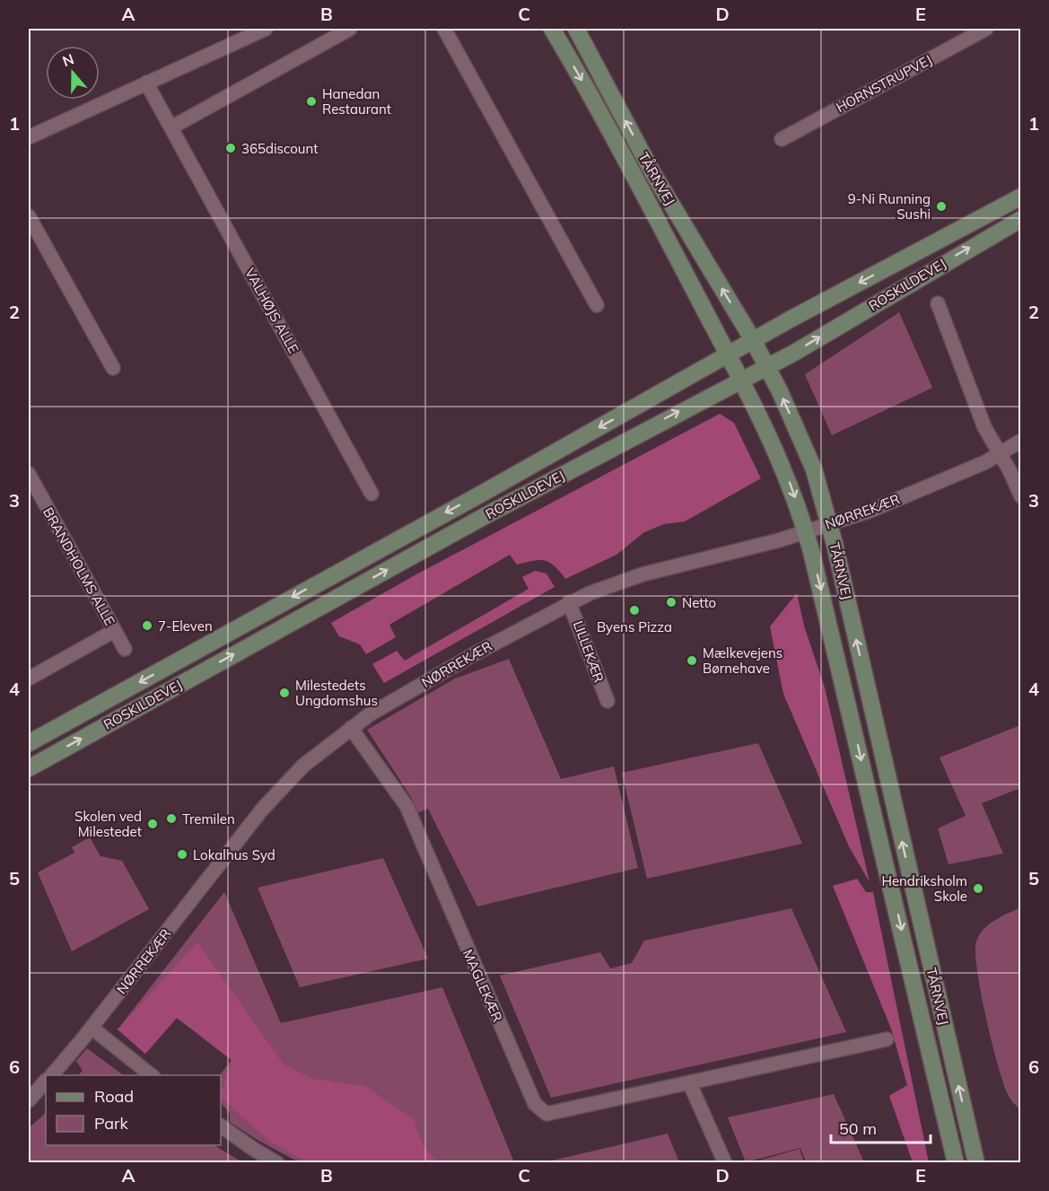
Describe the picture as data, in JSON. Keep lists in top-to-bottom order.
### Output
{
  "streets": {
    "street": [
      "HORNSTRUPVEJ",
      "TÅRNVEJ",
      "ROSKILDEVEJ",
      "VALHØJS ALLE",
      "NØRREKÆR",
      "BRANDHOLMS ALLE",
      "LILLEKÆR",
      "MAGLEKÆR"
    ]
  },
  "crossings": [
    ["TÅRNVEJ", "ROSKILDEVEJ"],
    ["TÅRNVEJ", "NØRREKÆR"],
    ["NØRREKÆR", "LILLEKÆR"],
    ["NØRREKÆR", "MAGLEKÆR"]
  ],
  "places": [
    "Hanedan Restaurant",
    "365discount",
    "9-Ni Running Sushi",
    "Netto",
    "Byens Pizza",
    "7-Eleven",
    "Mælkevejens Børnehave",
    "Milestedets Ungdomshus",
    "Tremilen",
    "Skolen ved Milestedet",
    "Lokalhus Syd",
    "Hendriksholm Skole"
  ],
  "legend": ["Road", "Park"],
  "scale_bar": "50 m",
  "north": "top",
  "grid": {
    "columns": [
      "A",
      "B",
      "C",
      "D",
      "E"
    ],
    "rows": [
      "1",
      "2",
      "3",
      "4",
      "5",
      "6"
    ]
  }
}
